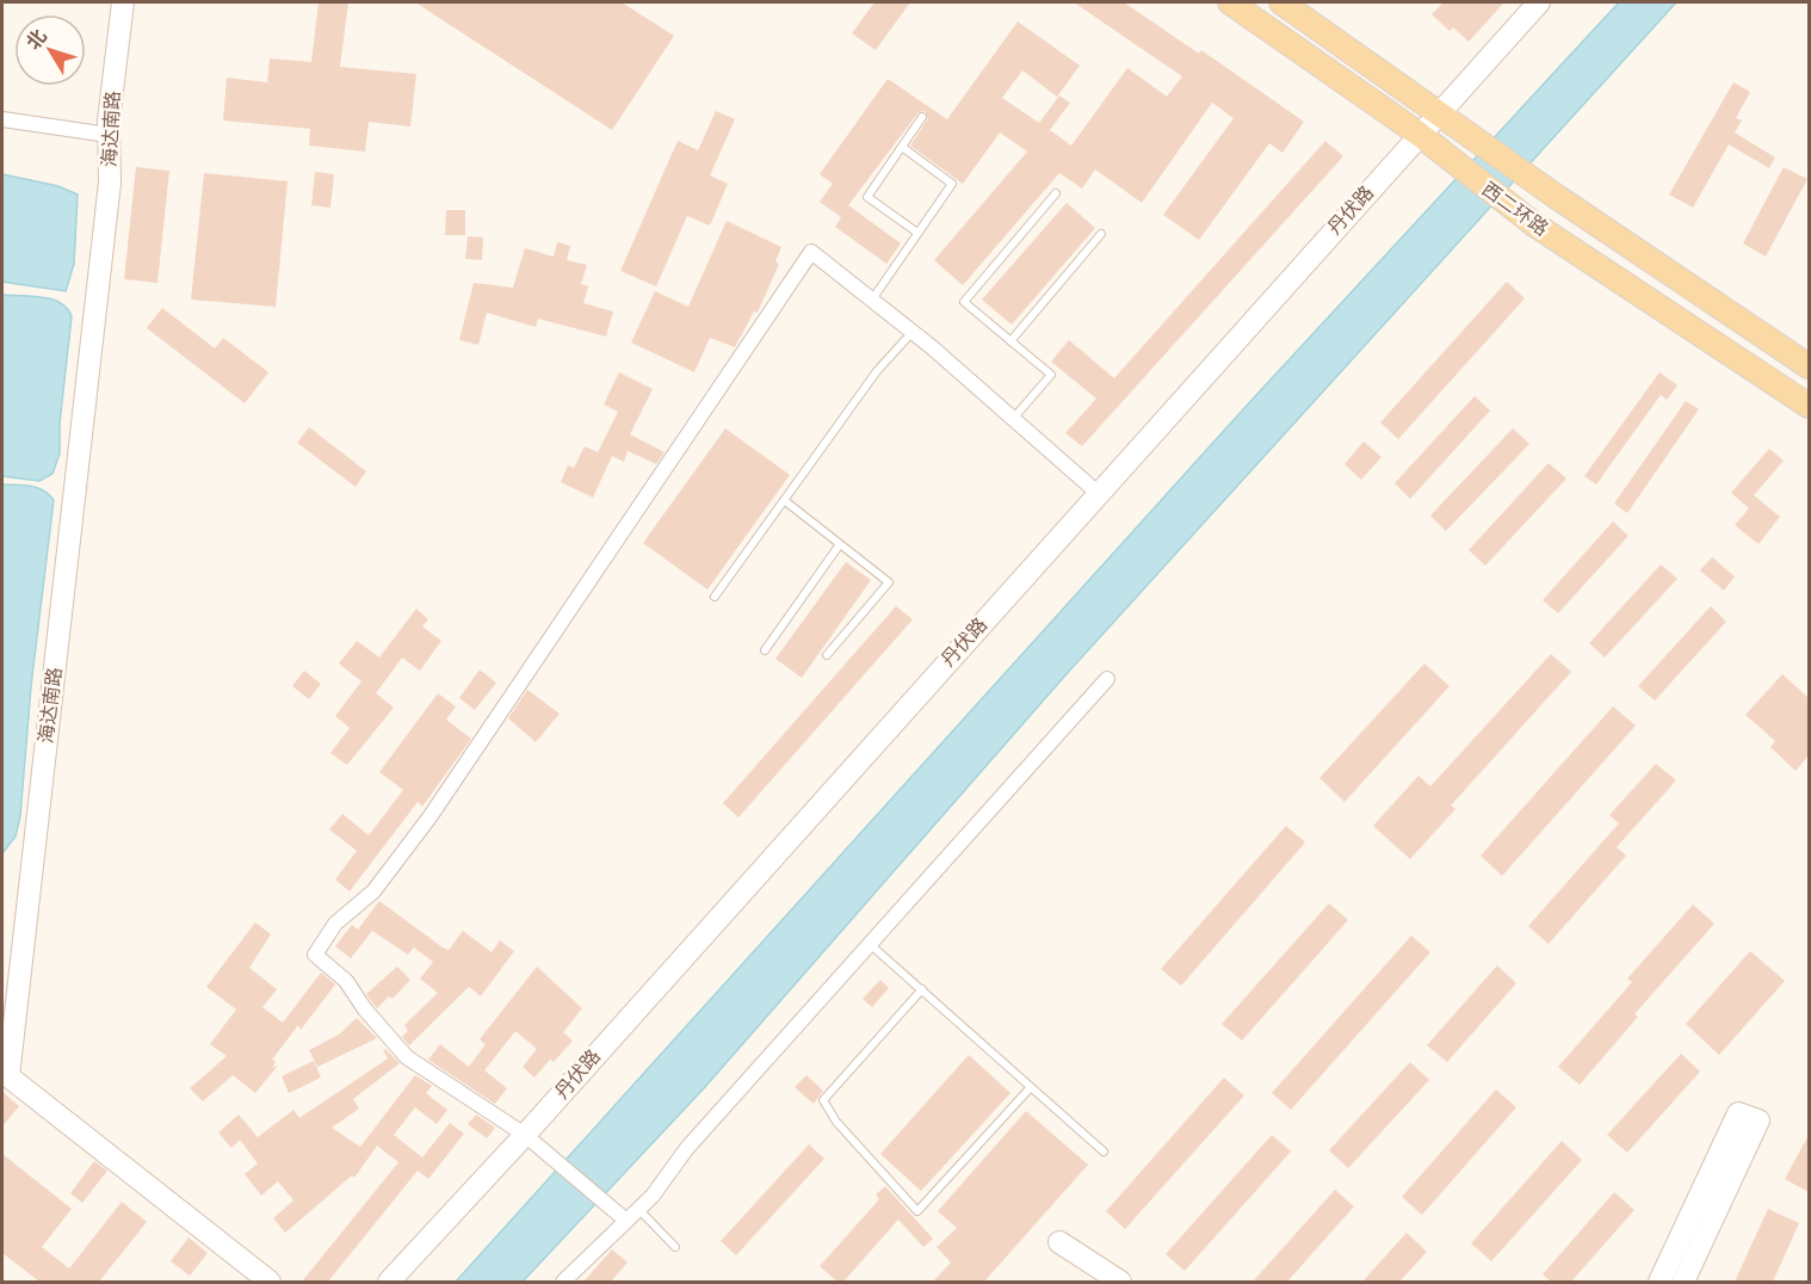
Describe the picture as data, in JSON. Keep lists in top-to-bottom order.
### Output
{
  "streets": {
    "main road": ["海达南路", "西二环路", "丹伏路"]
  },
  "crossings": [
    ["西二环路", "丹伏路"]
  ],
  "north": "top left"
}
